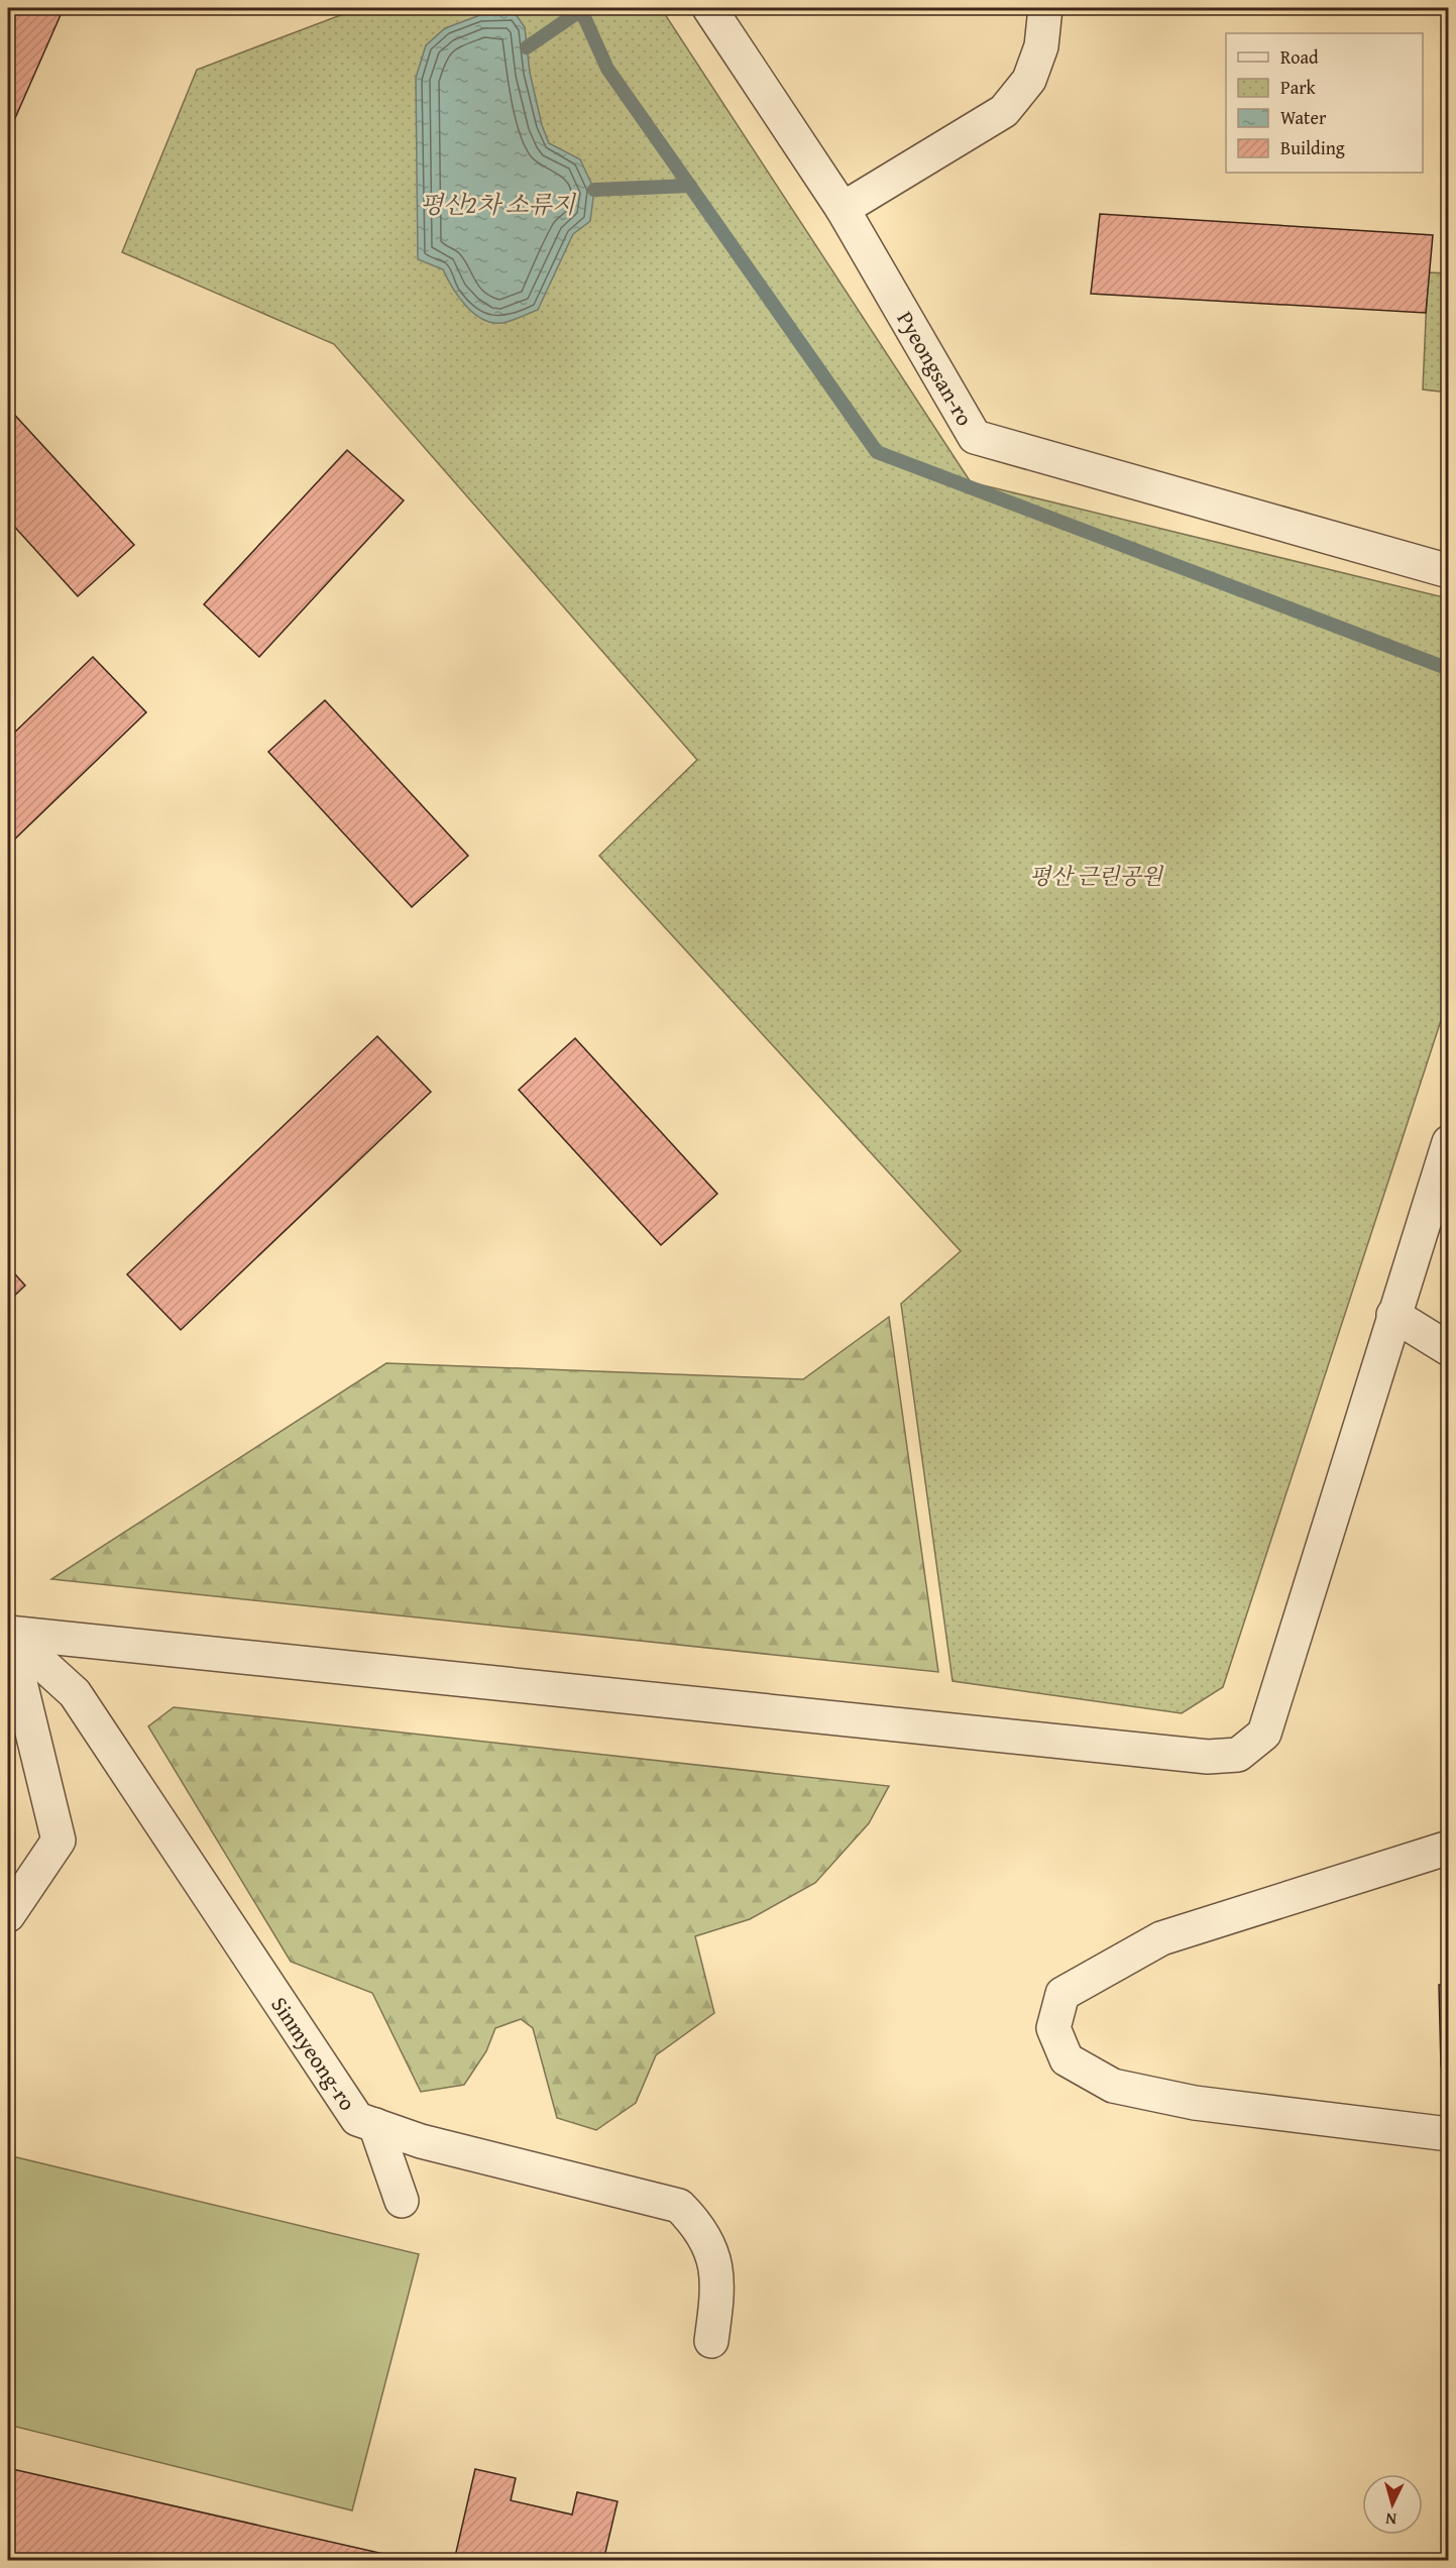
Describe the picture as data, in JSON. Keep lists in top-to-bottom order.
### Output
{
  "streets": {
    "street": ["Pyeongsan-ro", "Sinmyeong-ro"]
  },
  "water": ["평산2차 소류지"],
  "parks": ["평산 근린공원"],
  "legend": [
    "Road",
    "Park",
    "Water",
    "Building"
  ],
  "north": "bottom"
}
